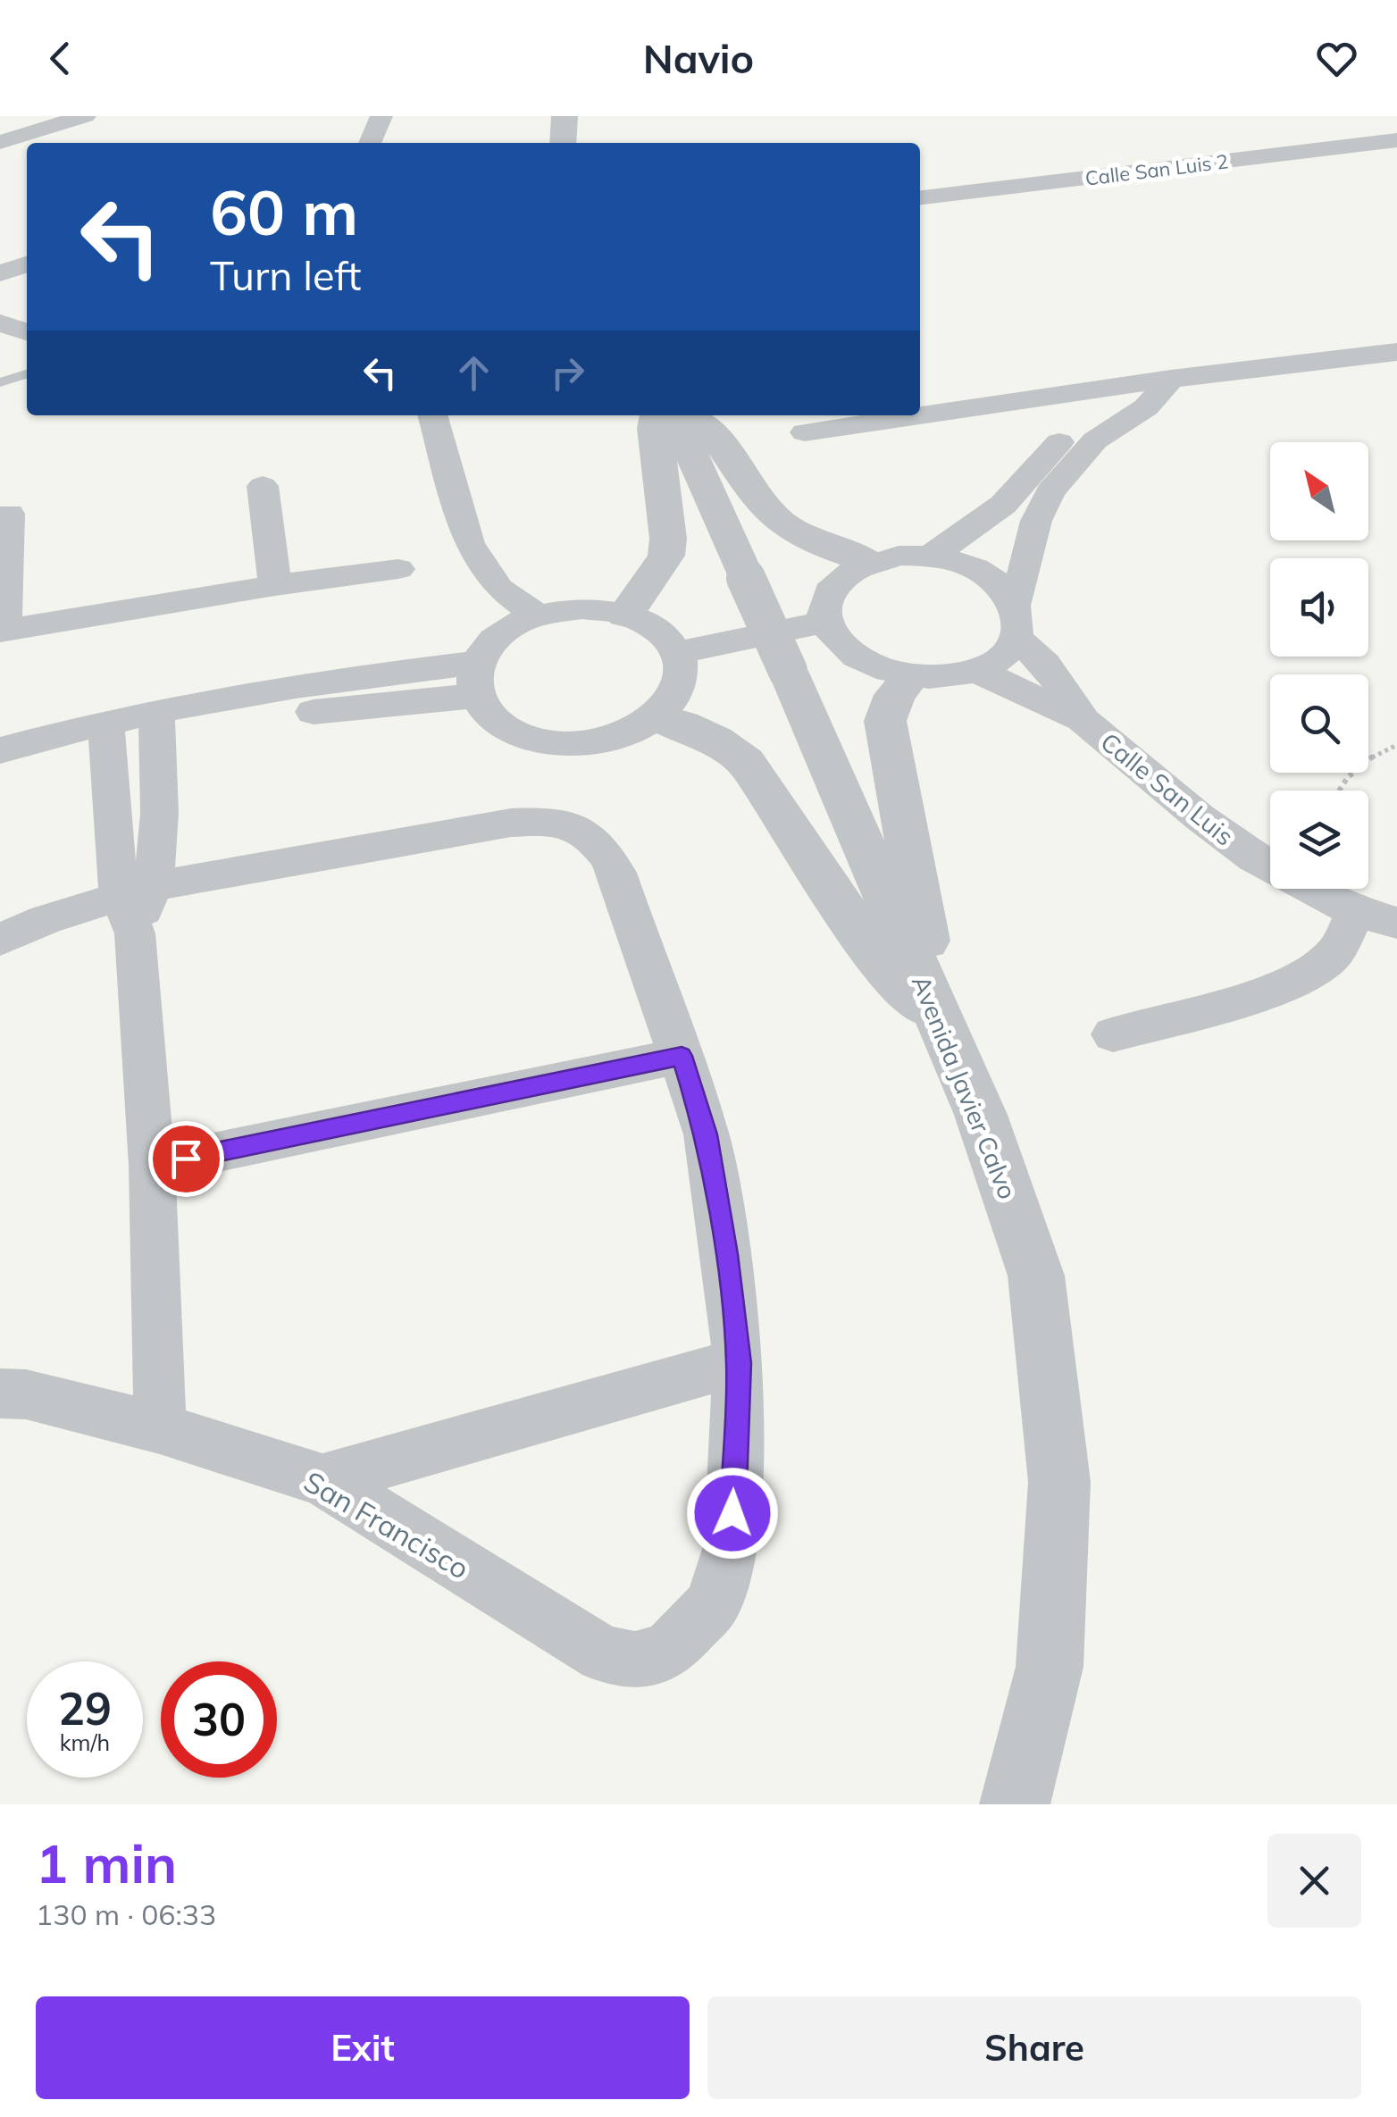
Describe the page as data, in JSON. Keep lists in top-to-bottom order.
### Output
{
  "streets": {
    "street": [
      "Calle San Luis 2",
      "Calle San Luis",
      "Avenida Javier Calvo",
      "San Francisco"
    ]
  },
  "north": "top left",
  "page": {
    "header": "Navio",
    "turn": ["60 m", "Turn left"],
    "speed": "29 km/h",
    "limit": "30",
    "heading": ["1 min", "130 m · 06:33"],
    "buttons": ["Exit", "Share"]
  }
}
